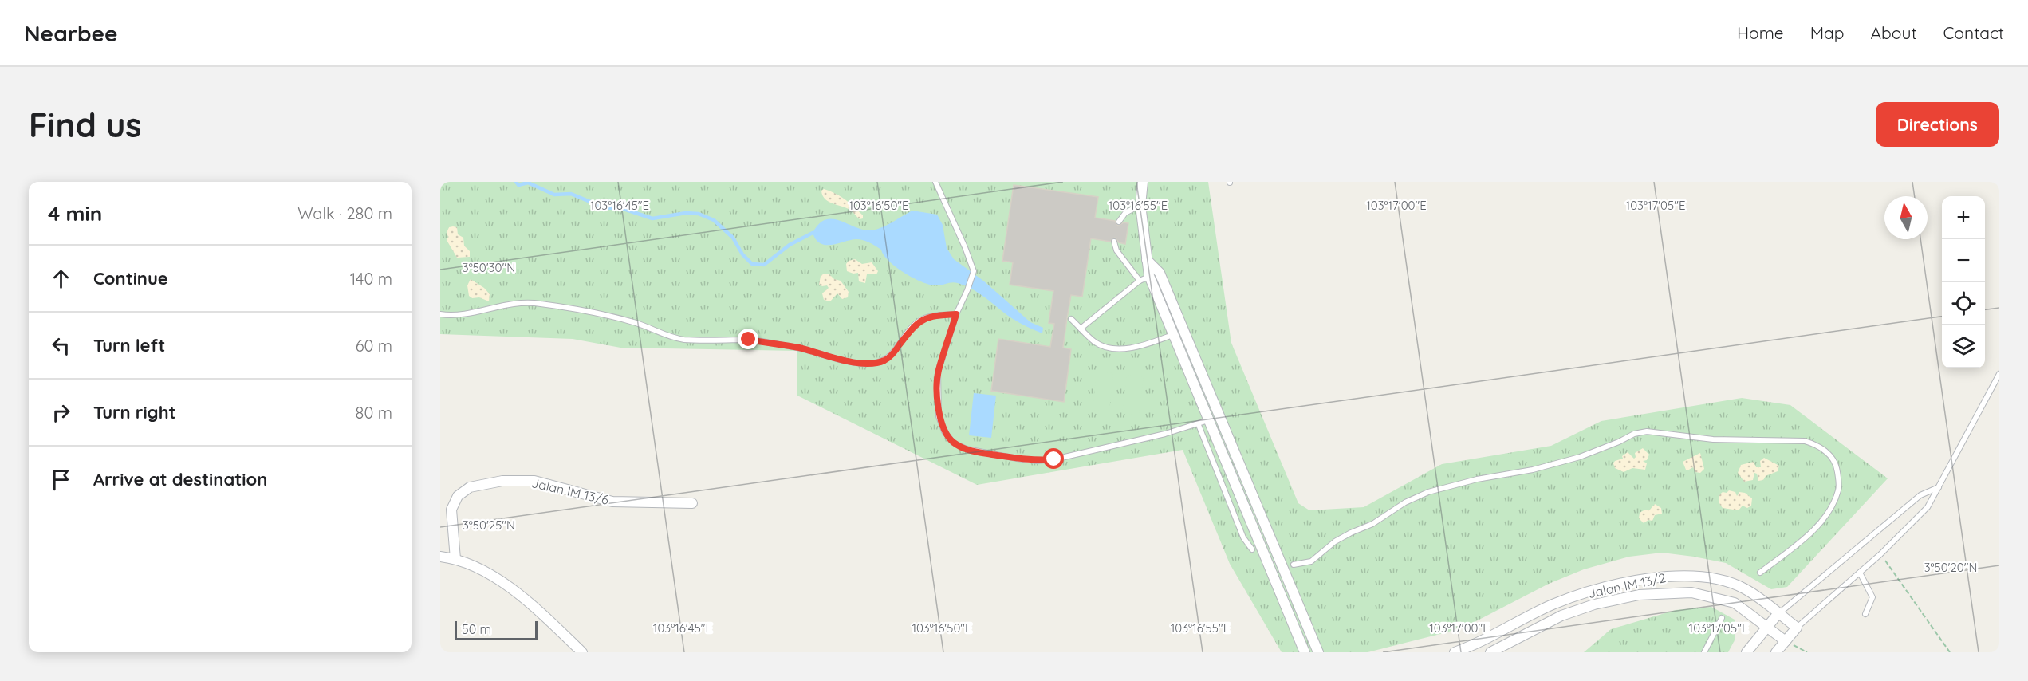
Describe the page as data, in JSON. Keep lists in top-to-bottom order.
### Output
{
  "streets": {
    "street": ["Jalan IM 13/6", "Jalan IM 13/2"]
  },
  "scale_bar": "50 m",
  "north": "top",
  "page": {
    "header": "Nearbee",
    "nav": [
      "Home",
      "Map",
      "About",
      "Contact"
    ],
    "buttons": "Directions",
    "title": "Find us",
    "heading": ["4 min", "Walk · 280 m"],
    "map_buttons": ["+", "−"],
    "list": [
      ["Continue", "140 m"],
      ["Turn left", "60 m"],
      ["Turn right", "80 m"],
      "Arrive at destination"
    ],
    "scale": "50 m"
  },
  "coordinates": [
    "103°16'45\"E",
    "103°16'50\"E",
    "103°16'55\"E",
    "103°17'00\"E",
    "103°17'05\"E",
    "3°50'30\"N",
    "3°50'25\"N",
    "3°50'20\"N"
  ]
}
